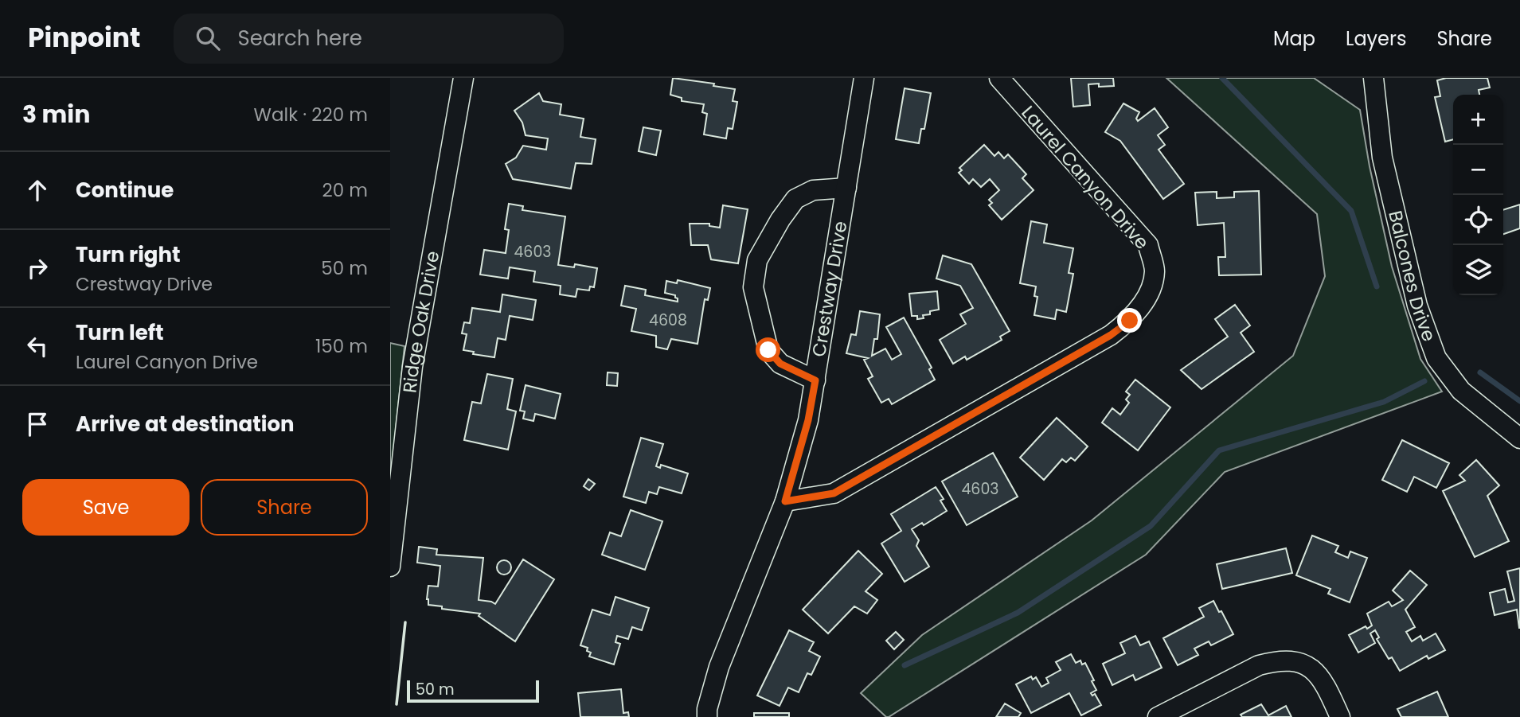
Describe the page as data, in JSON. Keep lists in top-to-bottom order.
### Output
{
  "streets": {
    "street": [
      "Laurel Canyon Drive",
      "Balcones Drive",
      "Crestway Drive",
      "Ridge Oak Drive"
    ]
  },
  "crossings": [
    ["Laurel Canyon Drive", "Crestway Drive"]
  ],
  "house_numbers": ["4603", "4608", "4603"],
  "scale_bar": "50 m",
  "page": {
    "header": "Pinpoint",
    "search": "Search here",
    "nav": ["Map", "Layers", "Share"],
    "heading": ["3 min", "Walk · 220 m"],
    "map_buttons": ["+", "−"],
    "list": [
      ["Continue", "20 m"],
      ["Turn right", "Crestway Drive", "50 m"],
      ["Turn left", "Laurel Canyon Drive", "150 m"],
      "Arrive at destination"
    ],
    "buttons": ["Save", "Share"],
    "scale": "50 m"
  }
}
